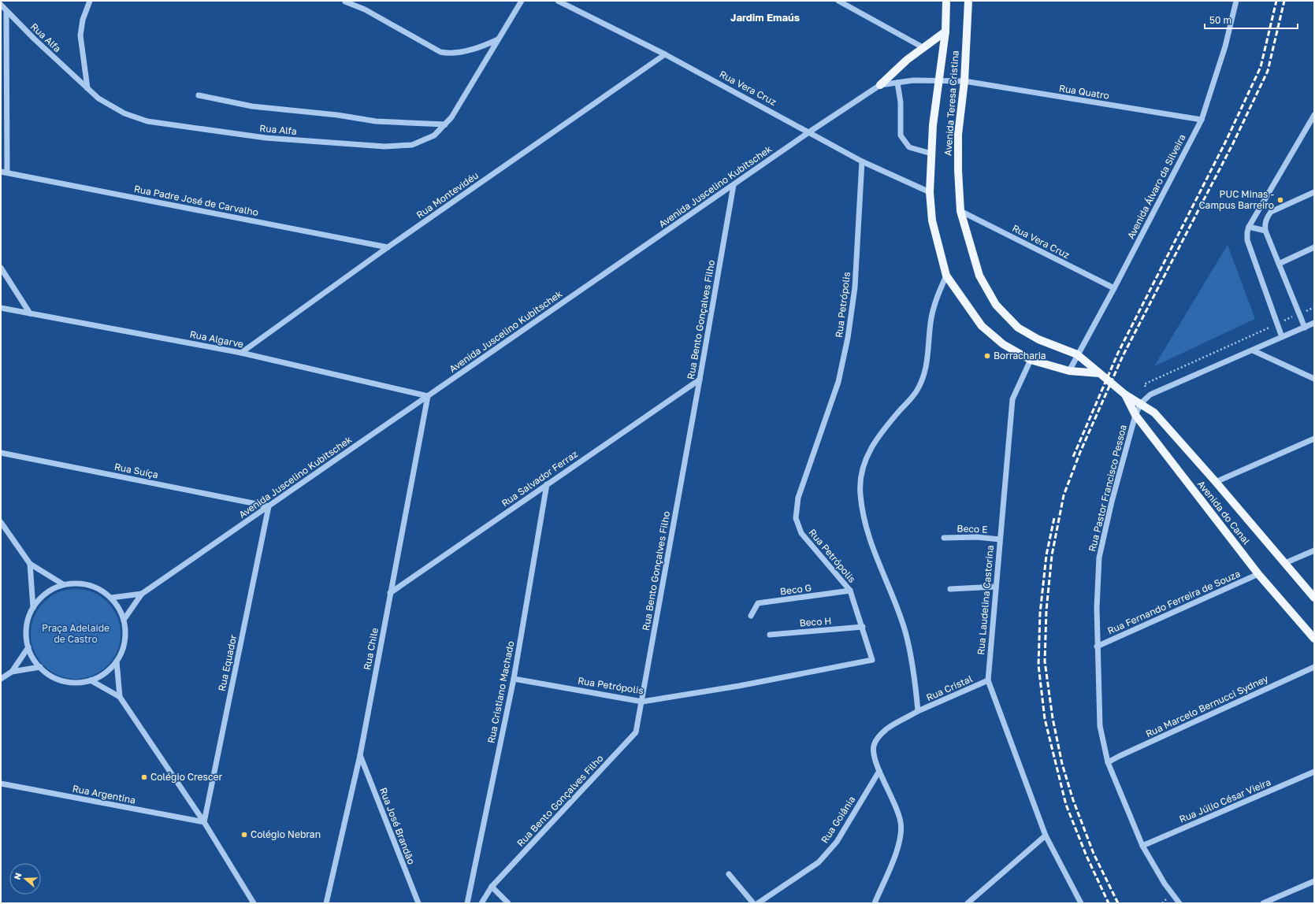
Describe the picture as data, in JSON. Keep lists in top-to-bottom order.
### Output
{
  "streets": {
    "main road": ["Avenida Teresa Cristina", "Avenida do Canal"],
    "street": [
      "Rua Alfa",
      "Rua Vera Cruz",
      "Rua Quatro",
      "Avenida Juscelino Kubitschek",
      "Avenida Álvaro da Silveira",
      "Rua Montevidéu",
      "Rua Padre José de Carvalho",
      "Rua Petrópolis",
      "Rua Bento Gonçalves Filho",
      "Rua Algarve",
      "Rua Suíça",
      "Rua Salvador Ferraz",
      "Rua Pastor Francisco Pessoa",
      "Beco E",
      "Beco G",
      "Rua Laudelina Castorina",
      "Rua Fernando Ferreira de Souza",
      "Beco H",
      "Rua Chile",
      "Rua Equador",
      "Rua Cristal",
      "Rua Cristiano Machado",
      "Rua Marcelo Bernucci Sydney",
      "Rua Argentina",
      "Rua Júlio César Vieira",
      "Rua Goiânia",
      "Rua José Brandão"
    ]
  },
  "crossings": [
    ["Rua Vera Cruz", "Avenida Teresa Cristina"],
    ["Rua Vera Cruz", "Avenida Juscelino Kubitschek"],
    ["Rua Vera Cruz", "Avenida Álvaro da Silveira"],
    ["Rua Vera Cruz", "Rua Montevidéu"],
    ["Rua Vera Cruz", "Rua Petrópolis"],
    ["Rua Quatro", "Avenida Teresa Cristina"],
    ["Rua Quatro", "Avenida Juscelino Kubitschek"],
    ["Rua Quatro", "Avenida Álvaro da Silveira"],
    ["Avenida Teresa Cristina", "Avenida Álvaro da Silveira"],
    ["Avenida Teresa Cristina", "Avenida do Canal"],
    ["Avenida Teresa Cristina", "Rua Laudelina Castorina"],
    ["Avenida Juscelino Kubitschek", "Rua Bento Gonçalves Filho"],
    ["Avenida Juscelino Kubitschek", "Rua Algarve"],
    ["Avenida Juscelino Kubitschek", "Rua Suíça"],
    ["Avenida Juscelino Kubitschek", "Rua Chile"],
    ["Avenida Juscelino Kubitschek", "Rua Equador"],
    ["Rua Montevidéu", "Rua Padre José de Carvalho"],
    ["Rua Montevidéu", "Rua Algarve"],
    ["Rua Petrópolis", "Rua Bento Gonçalves Filho"],
    ["Rua Petrópolis", "Beco G"],
    ["Rua Petrópolis", "Beco H"],
    ["Rua Petrópolis", "Rua Cristiano Machado"],
    ["Rua Bento Gonçalves Filho", "Rua Salvador Ferraz"],
    ["Rua Algarve", "Rua Chile"],
    ["Rua Suíça", "Rua Equador"],
    ["Rua Salvador Ferraz", "Rua Chile"],
    ["Rua Salvador Ferraz", "Rua Cristiano Machado"],
    ["Rua Pastor Francisco Pessoa", "Avenida do Canal"],
    ["Rua Pastor Francisco Pessoa", "Rua Fernando Ferreira de Souza"],
    ["Rua Pastor Francisco Pessoa", "Rua Marcelo Bernucci Sydney"],
    ["Rua Pastor Francisco Pessoa", "Rua Júlio César Vieira"],
    ["Avenida do Canal", "Rua Fernando Ferreira de Souza"],
    ["Beco E", "Rua Laudelina Castorina"],
    ["Rua Laudelina Castorina", "Rua Cristal"],
    ["Rua Chile", "Rua José Brandão"],
    ["Rua Equador", "Rua Argentina"],
    ["Rua Cristal", "Rua Goiânia"]
  ],
  "districts": ["Jardim Emaús"],
  "parks": ["Praça Adelaide de Castro"],
  "places": [
    "PUC Minas - Campus Barreiro",
    "Borracharia",
    "Colégio Crescer",
    "Colégio Nebran"
  ],
  "scale_bar": "50 m",
  "north": "left"
}
